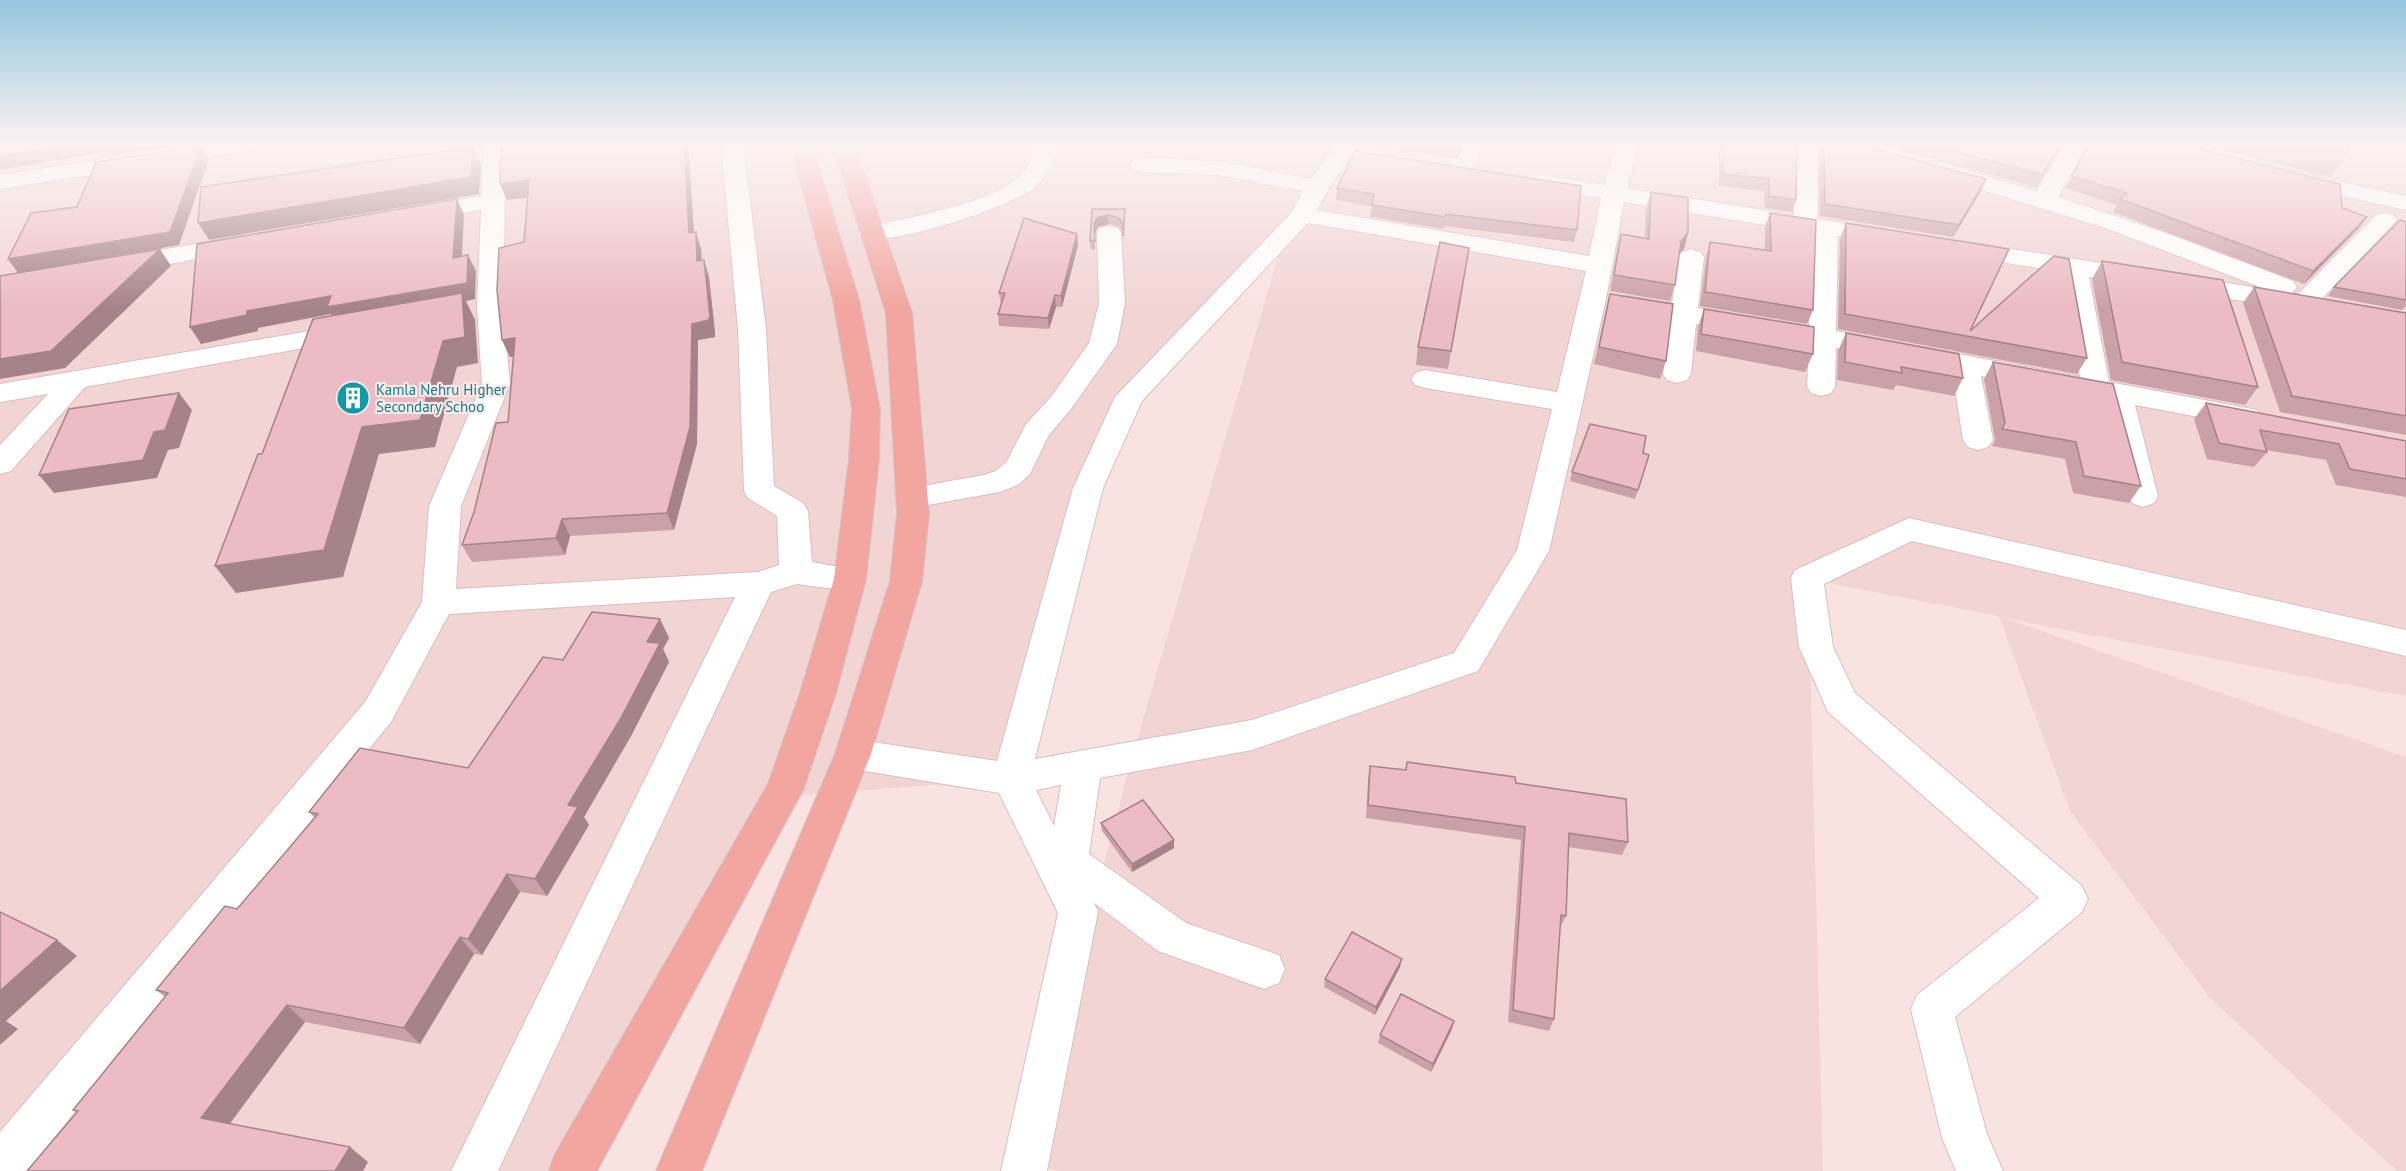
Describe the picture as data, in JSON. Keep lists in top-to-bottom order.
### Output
{
  "places": {
    "building": ["Kamla Nehru Higher Secondary Schoo"]
  }
}
